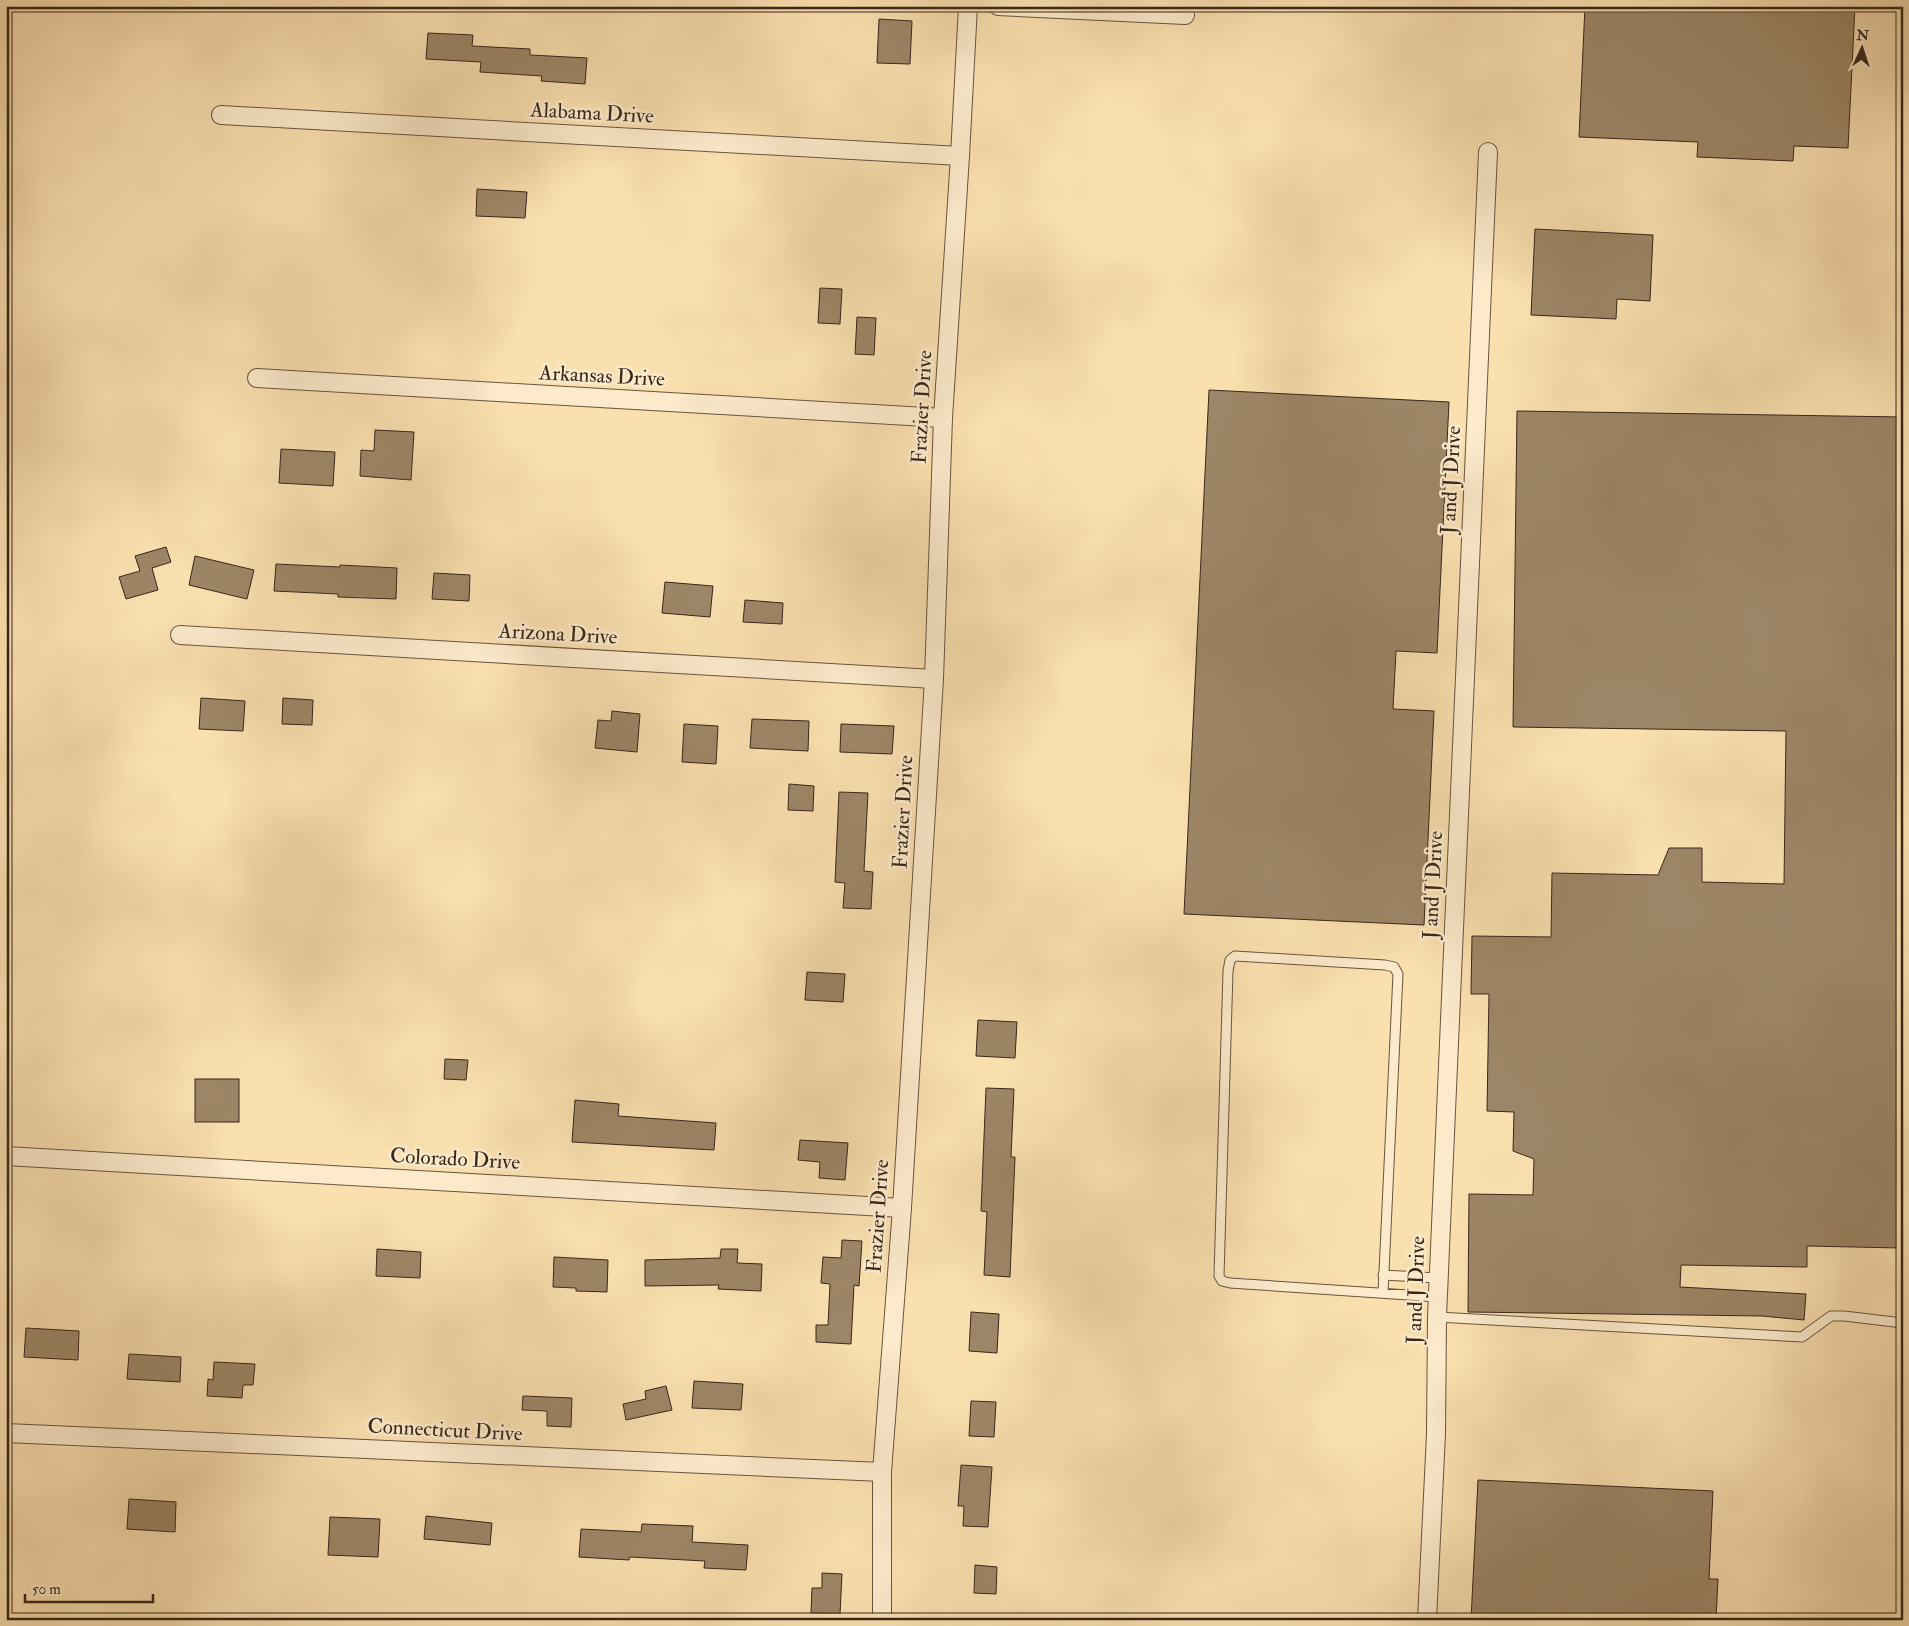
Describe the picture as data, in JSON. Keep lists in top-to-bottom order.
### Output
{
  "streets": {
    "street": [
      "Alabama Drive",
      "Arkansas Drive",
      "Frazier Drive",
      "J and J Drive",
      "Arizona Drive",
      "Colorado Drive",
      "Connecticut Drive"
    ]
  },
  "crossings": [
    ["Alabama Drive", "Frazier Drive"],
    ["Arkansas Drive", "Frazier Drive"],
    ["Frazier Drive", "Arizona Drive"],
    ["Frazier Drive", "Colorado Drive"],
    ["Frazier Drive", "Connecticut Drive"]
  ],
  "scale_bar": "50 m",
  "north": "top"
}
